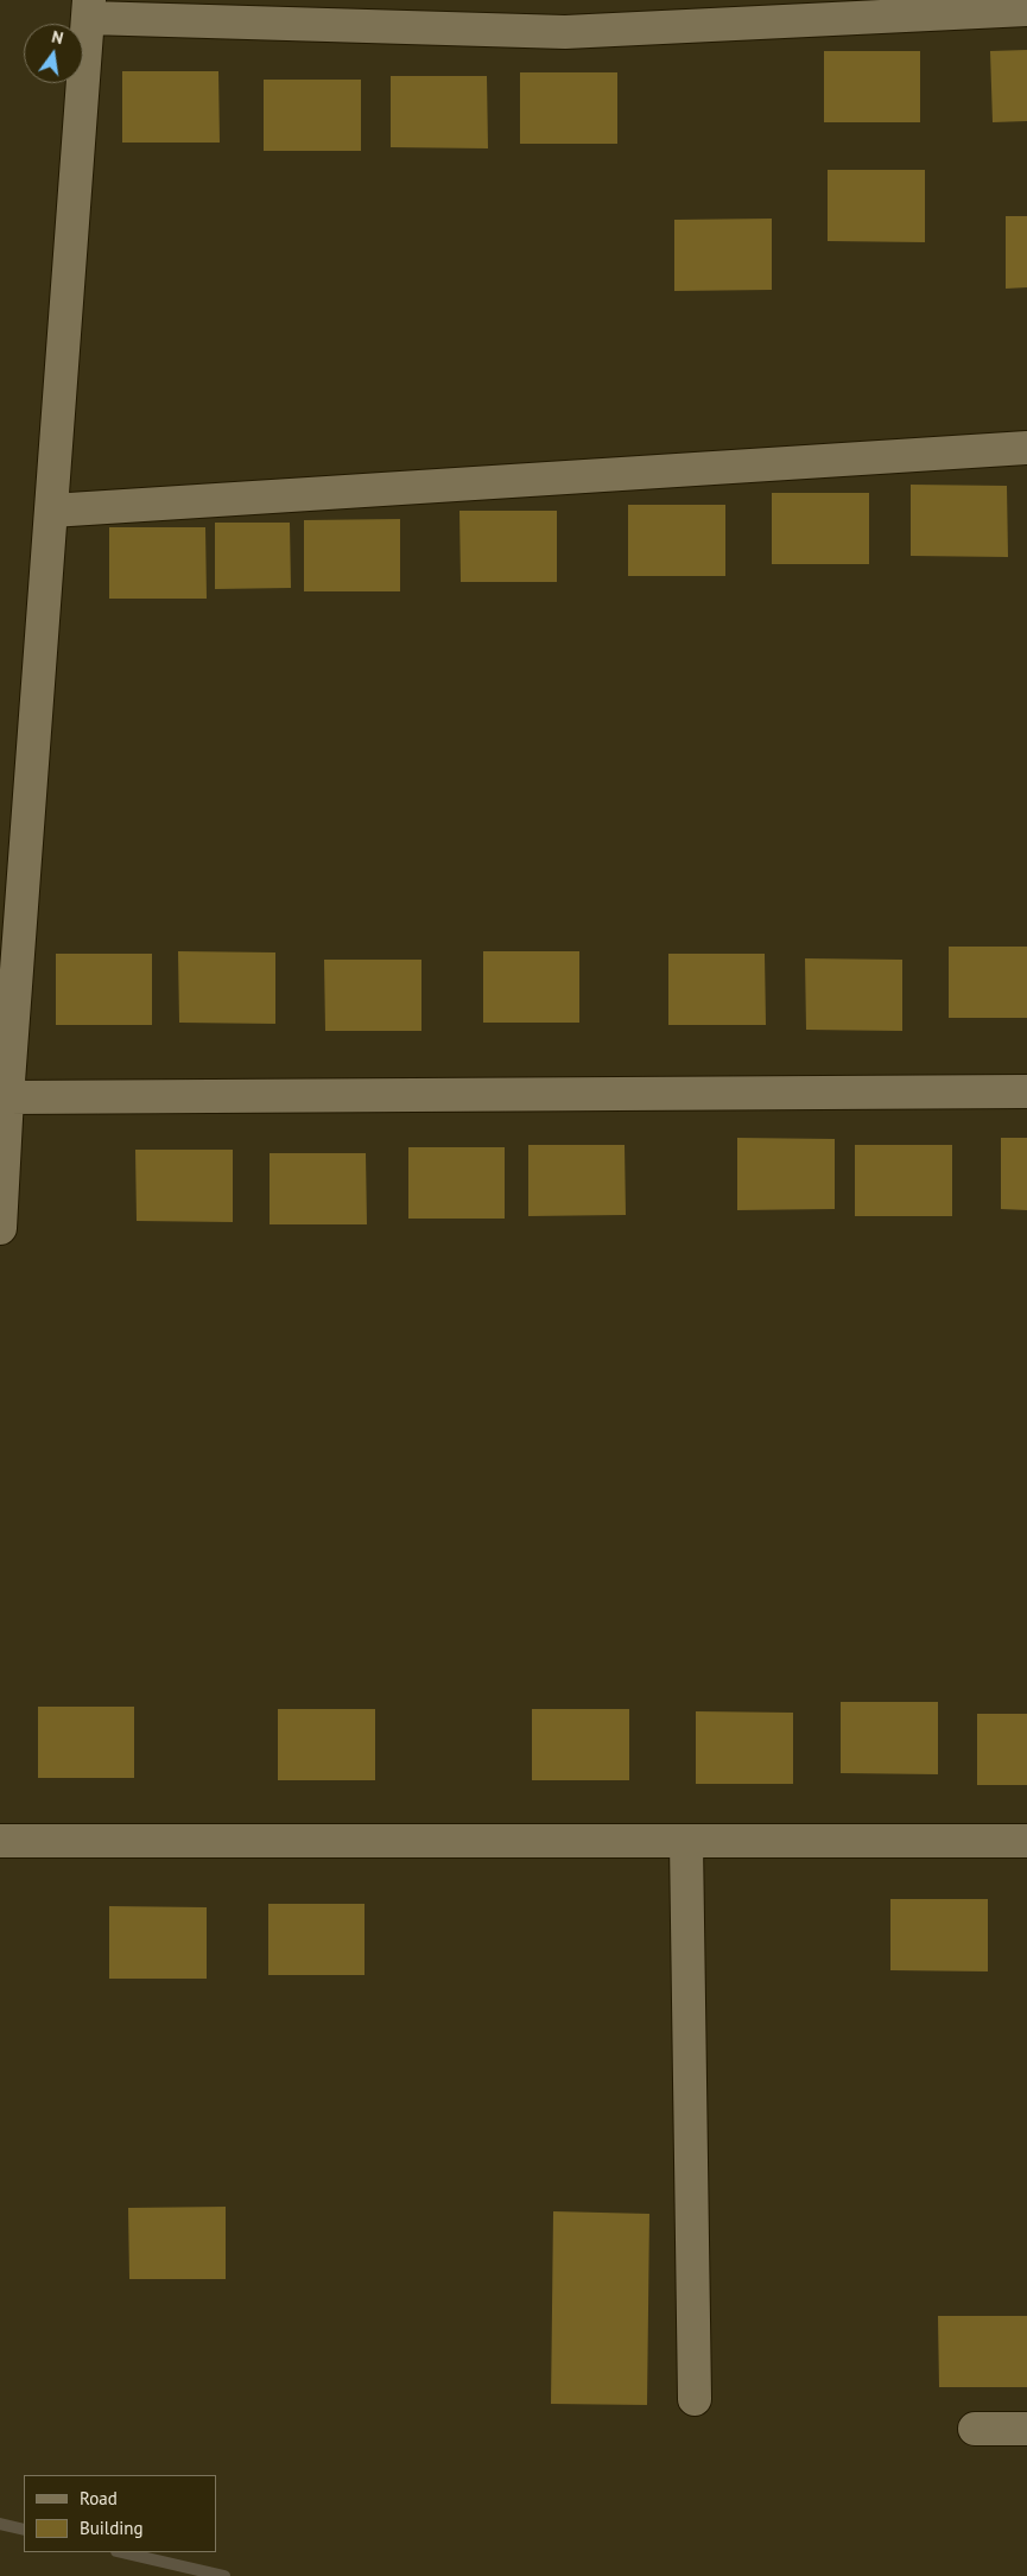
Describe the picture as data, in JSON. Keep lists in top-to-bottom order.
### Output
{
  "legend": ["Road", "Building"],
  "north": "top"
}
